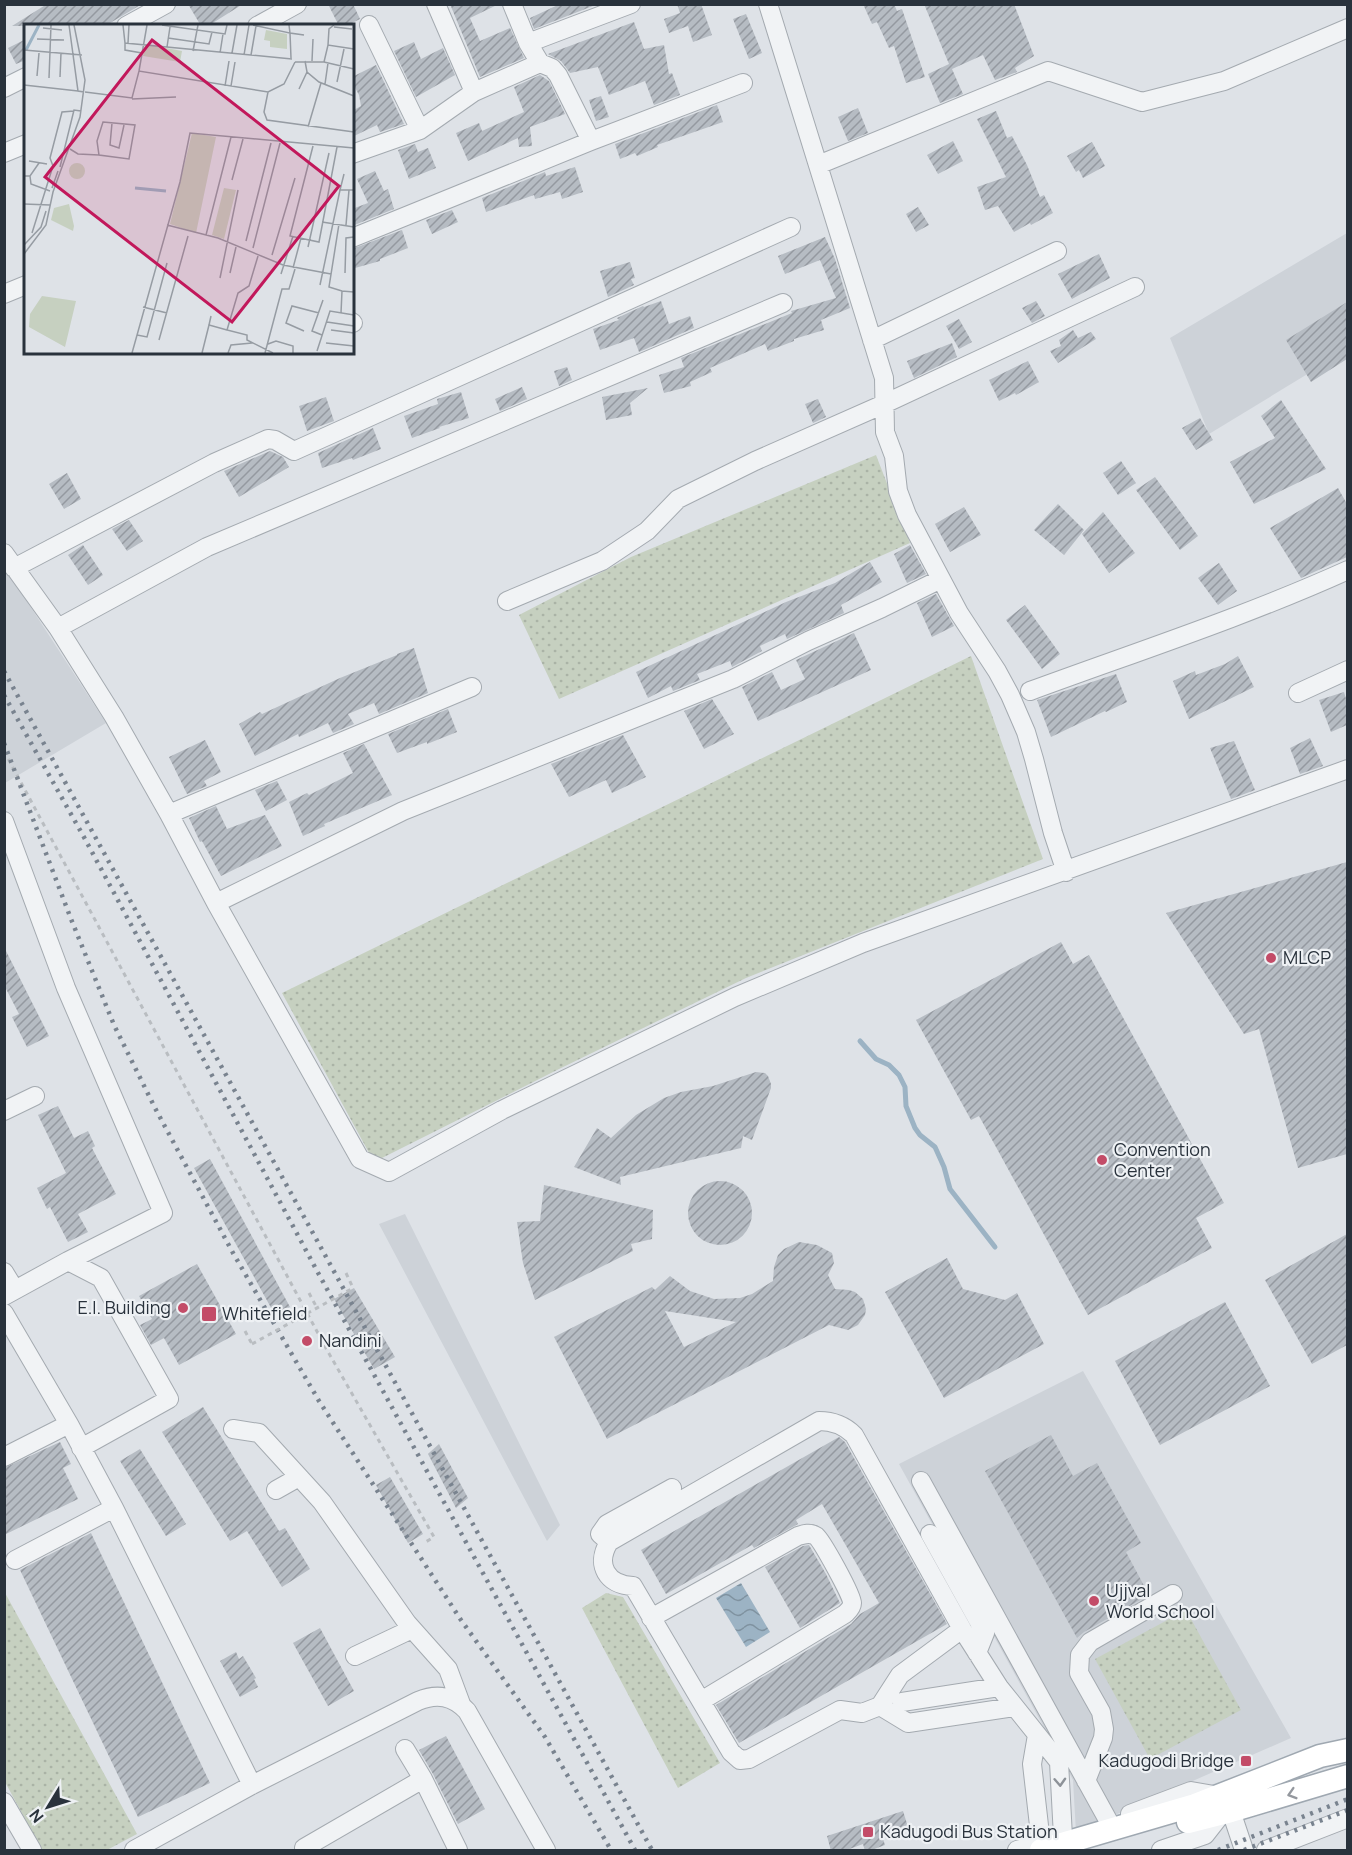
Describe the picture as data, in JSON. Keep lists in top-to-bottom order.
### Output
{
  "places": {
    "other": [
      "MLCP",
      "Convention Center",
      "E.I. Building",
      "Nandini",
      "Ujjval World School"
    ],
    "transit": ["Whitefield", "Kadugodi Bridge", "Kadugodi Bus Station"]
  },
  "north": "bottom left"
}
